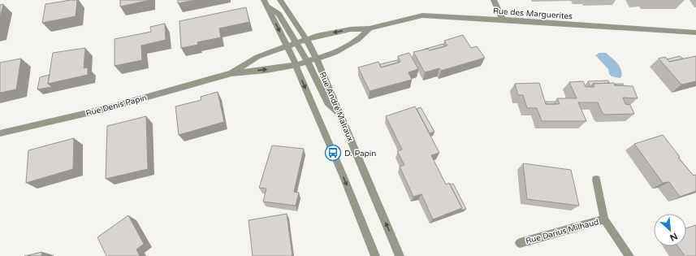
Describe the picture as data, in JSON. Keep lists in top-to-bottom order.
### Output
{
  "streets": {
    "street": [
      "Rue des Marguerites",
      "Rue Denis Papin",
      "Rue André Malraux",
      "Rue Darius Milhaud"
    ]
  },
  "crossings": [
    ["Rue des Marguerites", "Rue Denis Papin"],
    ["Rue des Marguerites", "Rue André Malraux"]
  ],
  "places": {
    "bus stop": ["D. Papin"]
  },
  "north": "bottom right"
}
